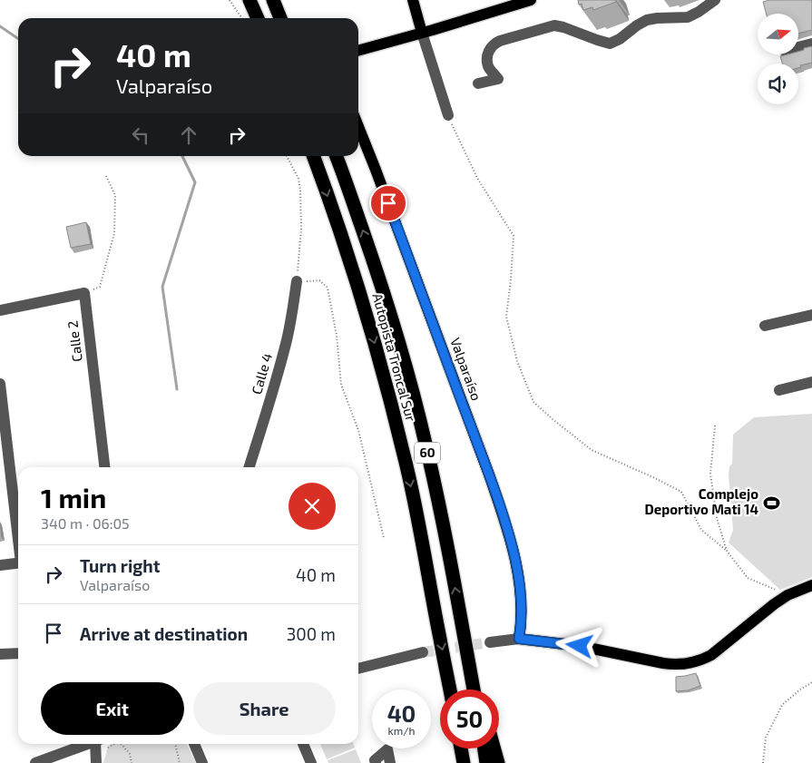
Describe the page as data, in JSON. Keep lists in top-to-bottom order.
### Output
{
  "streets": {
    "highway": ["Autopista Troncal Sur", "60"],
    "main road": ["Valparaíso"],
    "street": ["Calle 2", "Calle 4"]
  },
  "places": {
    "sports": ["Complejo Deportivo Mati 14"]
  },
  "north": "right",
  "page": {
    "turn": ["40 m", "Valparaíso"],
    "heading": ["1 min", "340 m · 06:05"],
    "list": [
      {
        "name": "Turn right",
        "note": "Valparaíso",
        "value": "40 m"
      },
      {
        "name": "Arrive at destination",
        "value": "300 m"
      }
    ],
    "buttons": ["Exit", "Share"],
    "speed": "40 km/h",
    "limit": "50"
  }
}
